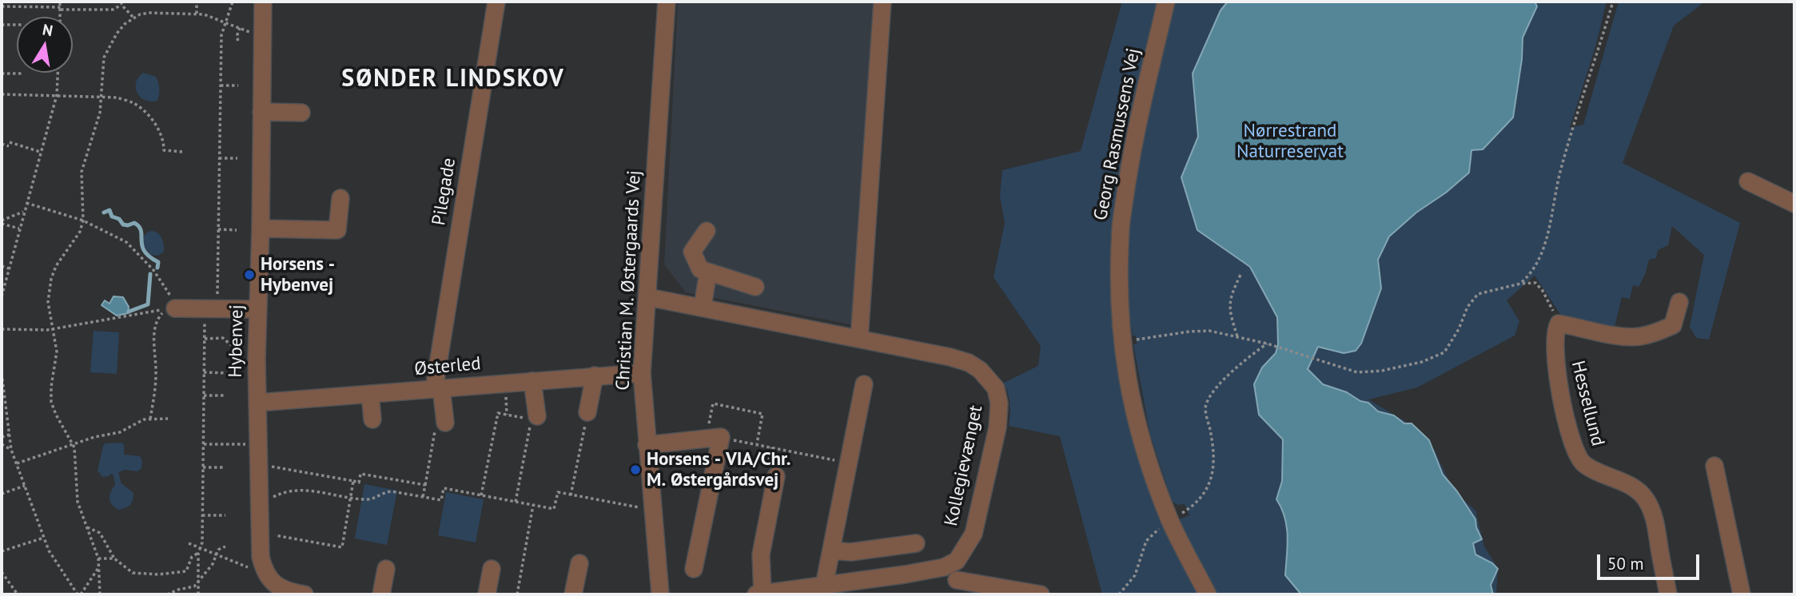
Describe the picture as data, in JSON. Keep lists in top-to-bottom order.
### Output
{
  "streets": {
    "street": [
      "Georg Rasmussens Vej",
      "Pilegade",
      "Christian M. Østergaards Vej",
      "Hybenvej",
      "Østerled",
      "Hessellund",
      "Kollegievænget"
    ]
  },
  "crossings": [
    ["Pilegade", "Østerled"],
    ["Christian M. Østergaards Vej", "Østerled"],
    ["Christian M. Østergaards Vej", "Kollegievænget"],
    ["Hybenvej", "Østerled"]
  ],
  "districts": ["SØNDER LINDSKOV"],
  "parks": ["Nørrestrand Naturreservat"],
  "places": ["Horsens - Hybenvej", "Horsens - VIA/Chr. M. Østergårdsvej"],
  "scale_bar": "50 m",
  "north": "top"
}
